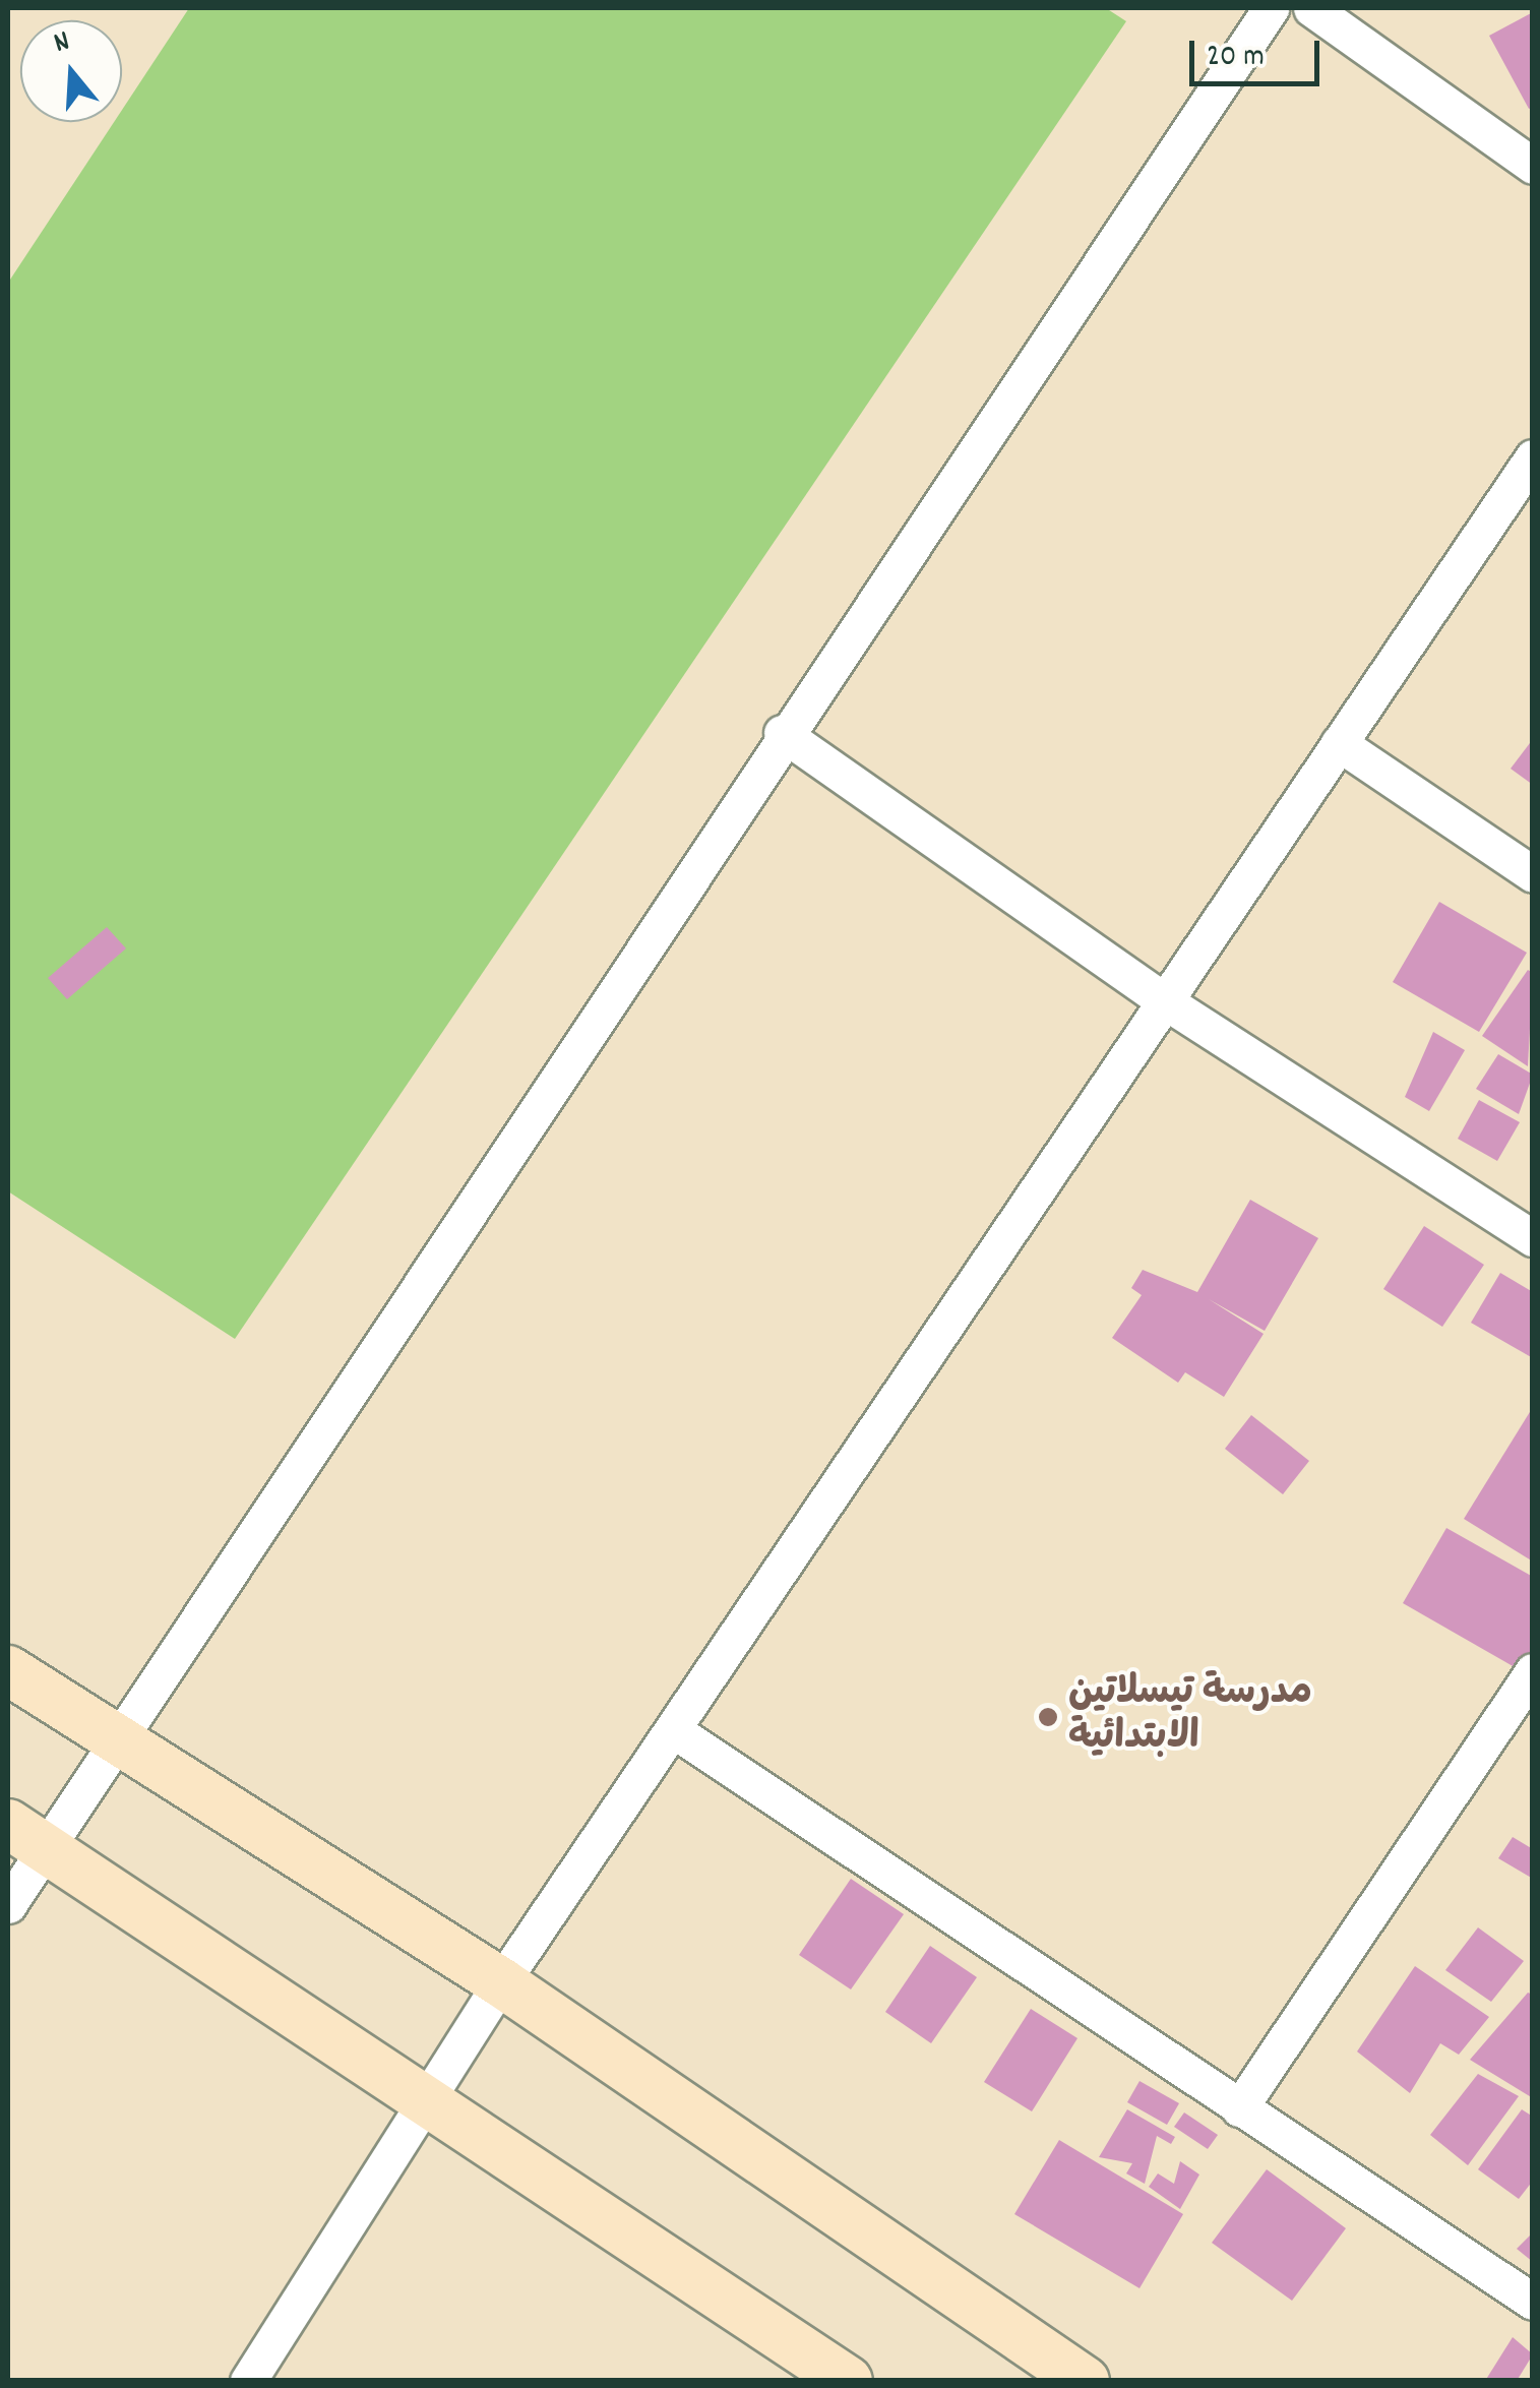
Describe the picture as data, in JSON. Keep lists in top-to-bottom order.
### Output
{
  "places": ["مدرسة تيسلاتين الابتدائية"],
  "scale_bar": "20 m",
  "north": "top"
}
